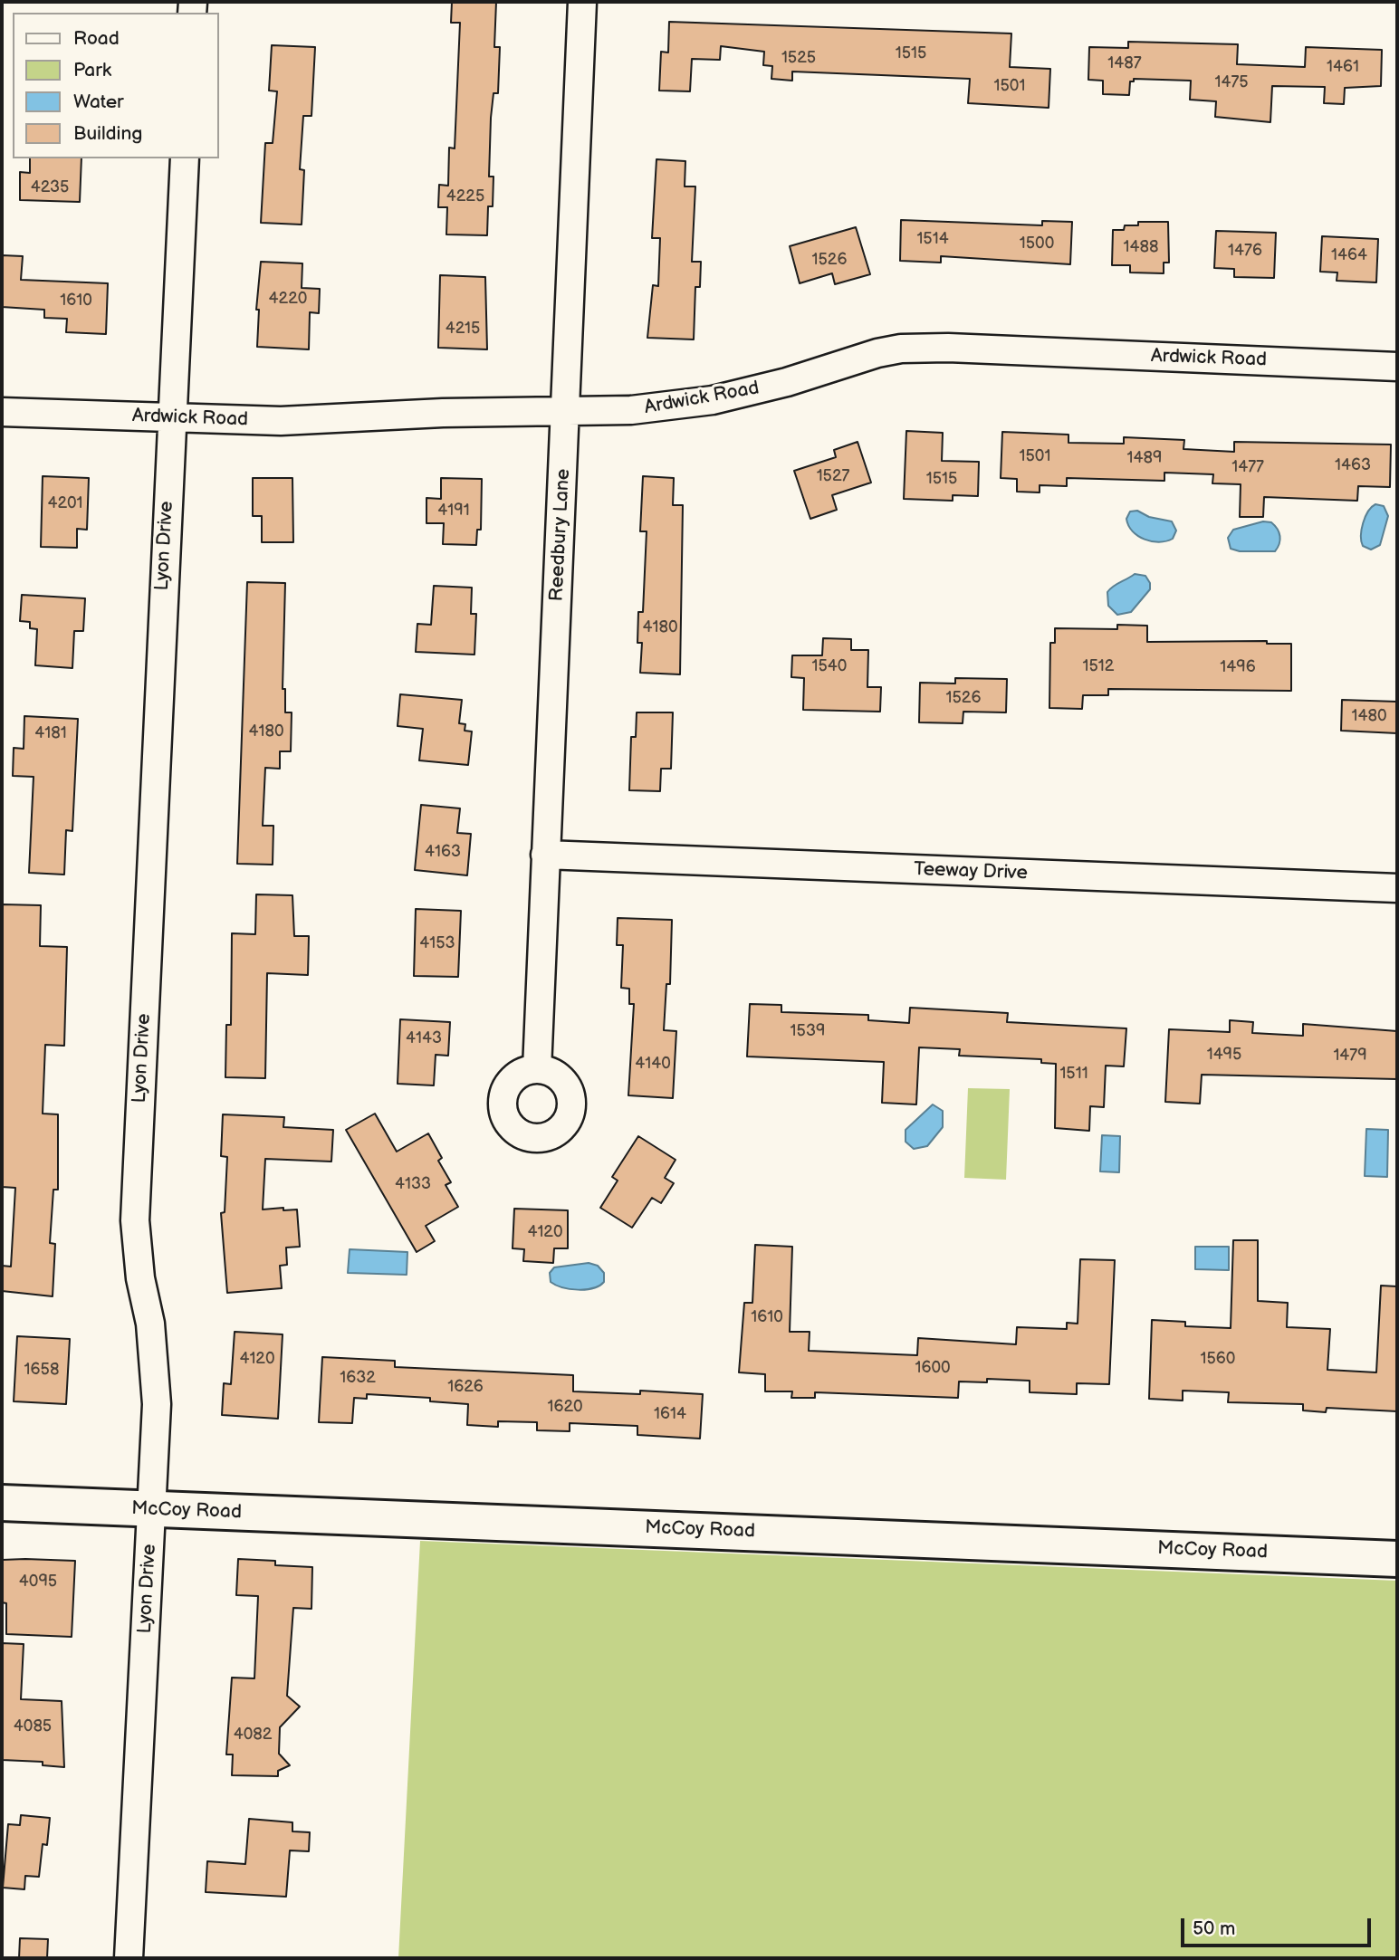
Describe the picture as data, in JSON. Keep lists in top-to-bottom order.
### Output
{
  "streets": {
    "main road": ["McCoy Road"],
    "street": [
      "Ardwick Road",
      "Reedbury Lane",
      "Lyon Drive",
      "Teeway Drive"
    ]
  },
  "crossings": [
    ["Ardwick Road", "Reedbury Lane"],
    ["Ardwick Road", "Lyon Drive"],
    ["Reedbury Lane", "Teeway Drive"],
    ["Lyon Drive", "McCoy Road"]
  ],
  "house_numbers": [
    "1515",
    "1525",
    "1487",
    "1461",
    "1475",
    "1501",
    "4235",
    "4225",
    "1514",
    "1500",
    "1488",
    "1476",
    "1464",
    "1526",
    "4220",
    "1610",
    "4215",
    "1501",
    "1489",
    "1463",
    "1477",
    "1527",
    "1515",
    "4201",
    "4191",
    "4180",
    "1540",
    "1512",
    "1496",
    "1526",
    "1480",
    "4180",
    "4181",
    "4163",
    "4153",
    "1539",
    "4143",
    "1495",
    "1479",
    "4140",
    "1511",
    "4133",
    "4120",
    "1610",
    "4120",
    "1560",
    "1600",
    "1658",
    "1632",
    "1626",
    "1620",
    "1614",
    "4095",
    "4085",
    "4082"
  ],
  "legend": [
    "Road",
    "Park",
    "Water",
    "Building"
  ],
  "scale_bar": "50 m"
}
